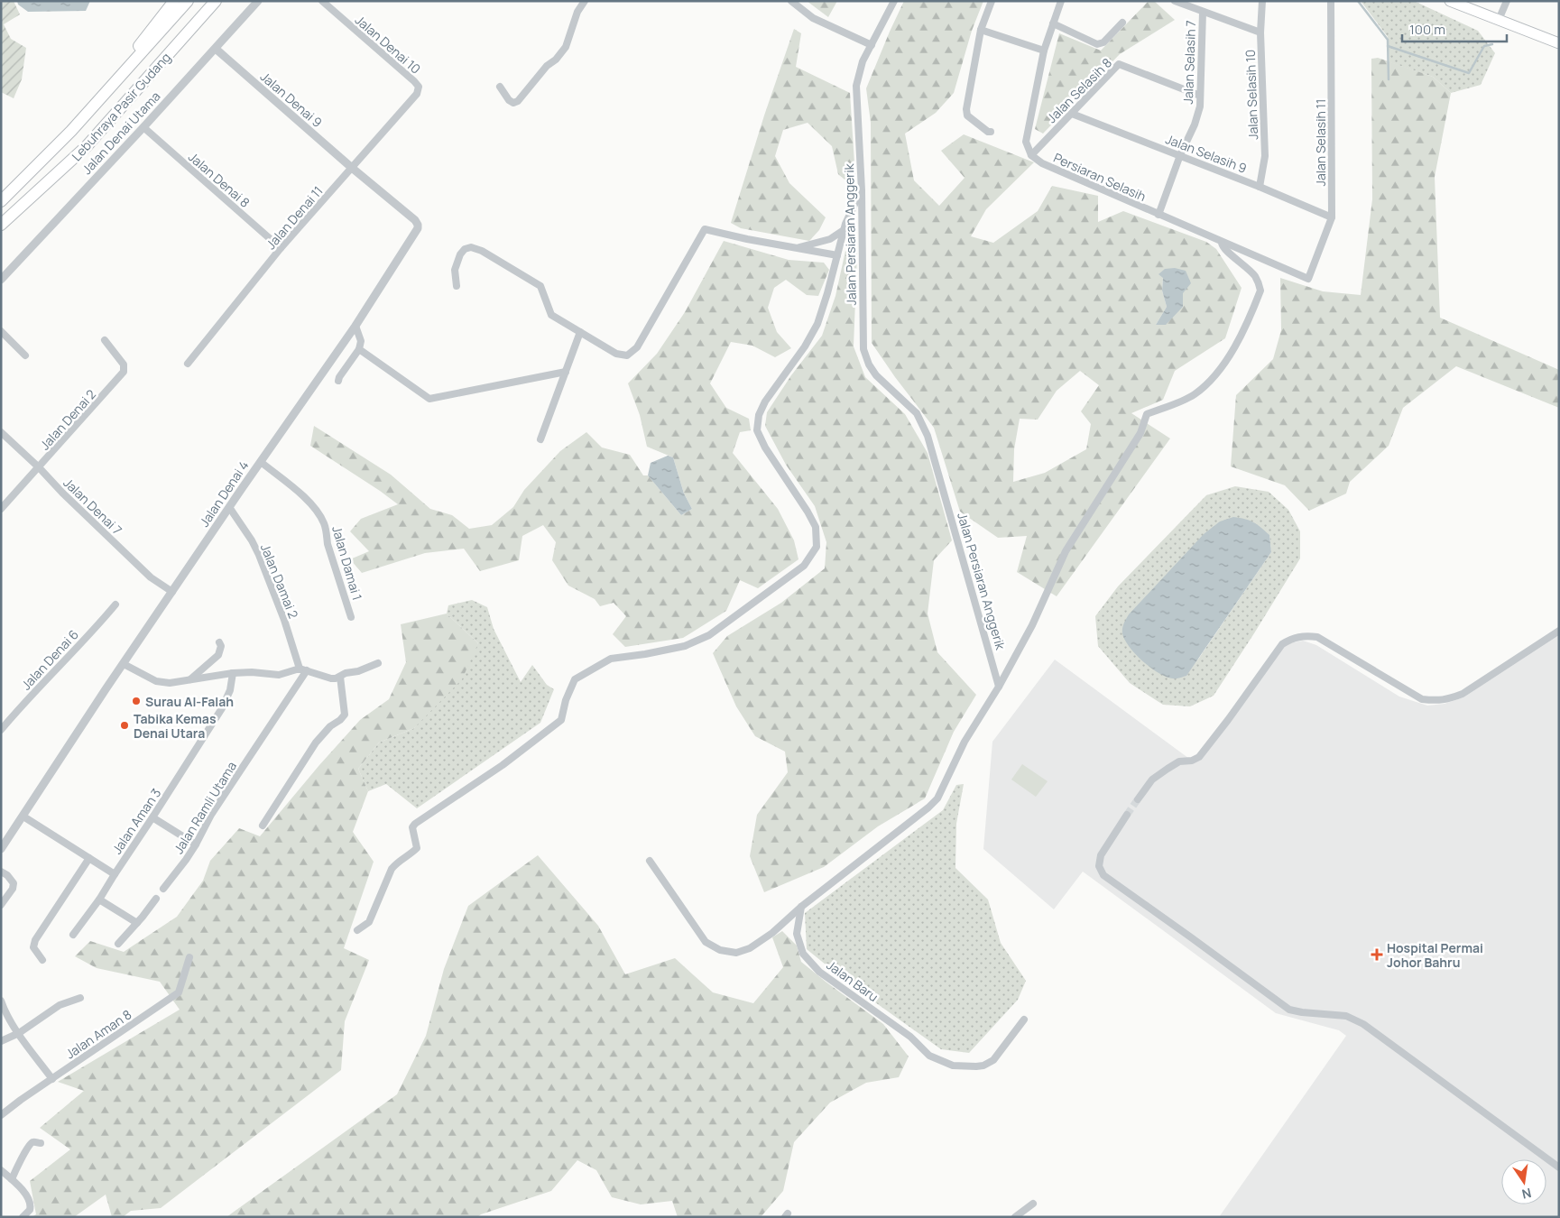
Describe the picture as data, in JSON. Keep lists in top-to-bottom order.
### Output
{
  "streets": {
    "highway": ["Lebuhraya Pasir Gudang"],
    "street": [
      "Jalan Denai 10",
      "Jalan Selasih 7",
      "Jalan Selasih 8",
      "Jalan Selasih 10",
      "Jalan Denai 9",
      "Jalan Denai Utama",
      "Jalan Selasih 11",
      "Jalan Selasih 9",
      "Persiaran Selasih",
      "Jalan Denai 8",
      "Jalan Denai 11",
      "Jalan Persiaran Anggerik",
      "Jalan Denai 2",
      "Jalan Denai 4",
      "Jalan Denai 7",
      "Jalan Damai 1",
      "Jalan Damai 2",
      "Jalan Denai 6",
      "Jalan Ramli Utama",
      "Jalan Aman 3",
      "Jalan Baru",
      "Jalan Aman 8"
    ]
  },
  "crossings": [
    ["Jalan Denai 10", "Jalan Denai 11"],
    ["Jalan Selasih 7", "Jalan Selasih 8"],
    ["Jalan Selasih 7", "Jalan Selasih 9"],
    ["Jalan Selasih 7", "Persiaran Selasih"],
    ["Jalan Selasih 8", "Jalan Selasih 9"],
    ["Jalan Selasih 8", "Persiaran Selasih"],
    ["Jalan Selasih 10", "Jalan Selasih 9"],
    ["Jalan Denai 9", "Jalan Denai Utama"],
    ["Jalan Denai 9", "Jalan Denai 11"],
    ["Jalan Denai 9", "Jalan Denai 4"],
    ["Jalan Denai Utama", "Jalan Denai 8"],
    ["Jalan Selasih 11", "Jalan Selasih 9"],
    ["Jalan Selasih 11", "Persiaran Selasih"],
    ["Jalan Denai 8", "Jalan Denai 11"],
    ["Jalan Denai 11", "Jalan Denai 4"],
    ["Jalan Denai 2", "Jalan Denai 7"],
    ["Jalan Denai 4", "Jalan Denai 7"],
    ["Jalan Denai 4", "Jalan Damai 1"],
    ["Jalan Denai 4", "Jalan Damai 2"],
    ["Jalan Damai 2", "Jalan Ramli Utama"]
  ],
  "places": {
    "other": ["Surau Al-Falah", "Tabika Kemas Denai Utara"],
    "health": ["Hospital Permai Johor Bahru"]
  },
  "scale_bar": "100 m",
  "north": "bottom"
}
